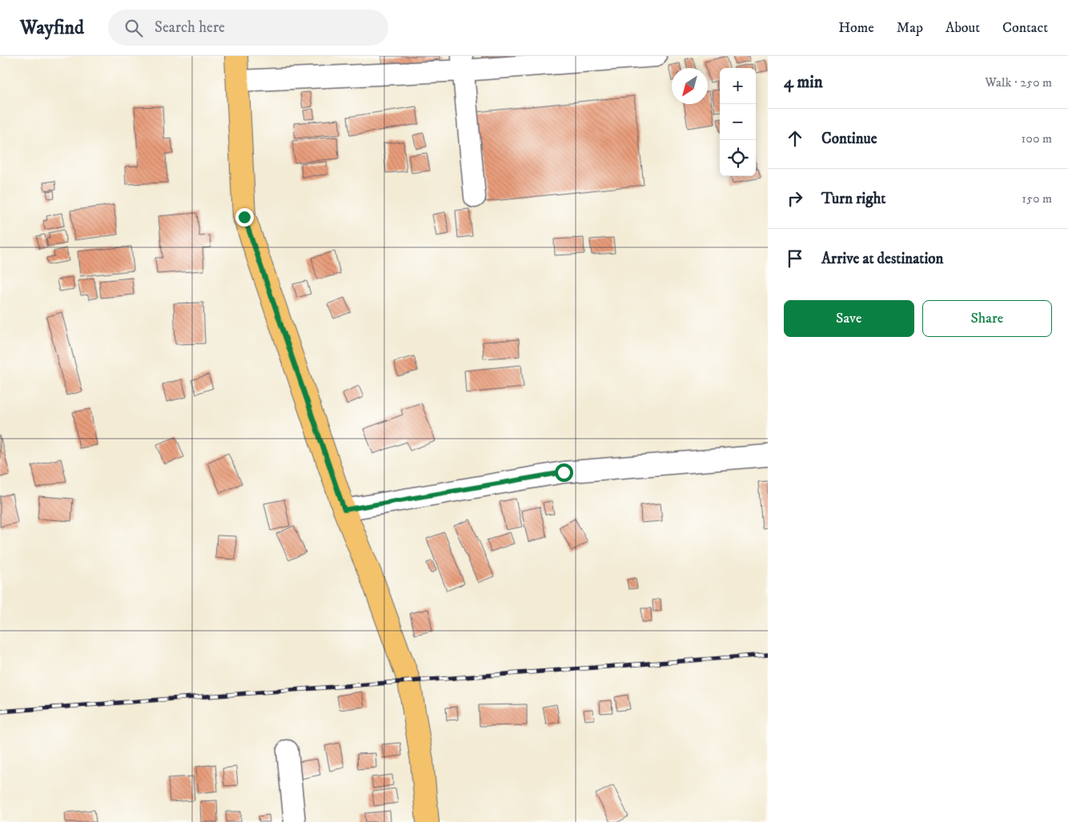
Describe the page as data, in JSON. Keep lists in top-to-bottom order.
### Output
{
  "north": "bottom left",
  "page": {
    "header": "Wayfind",
    "search": "Search here",
    "nav": [
      "Home",
      "Map",
      "About",
      "Contact"
    ],
    "heading": ["4 min", "Walk · 250 m"],
    "map_buttons": ["+", "−"],
    "list": [
      ["Continue", "100 m"],
      ["Turn right", "150 m"],
      "Arrive at destination"
    ],
    "buttons": ["Save", "Share"]
  }
}
